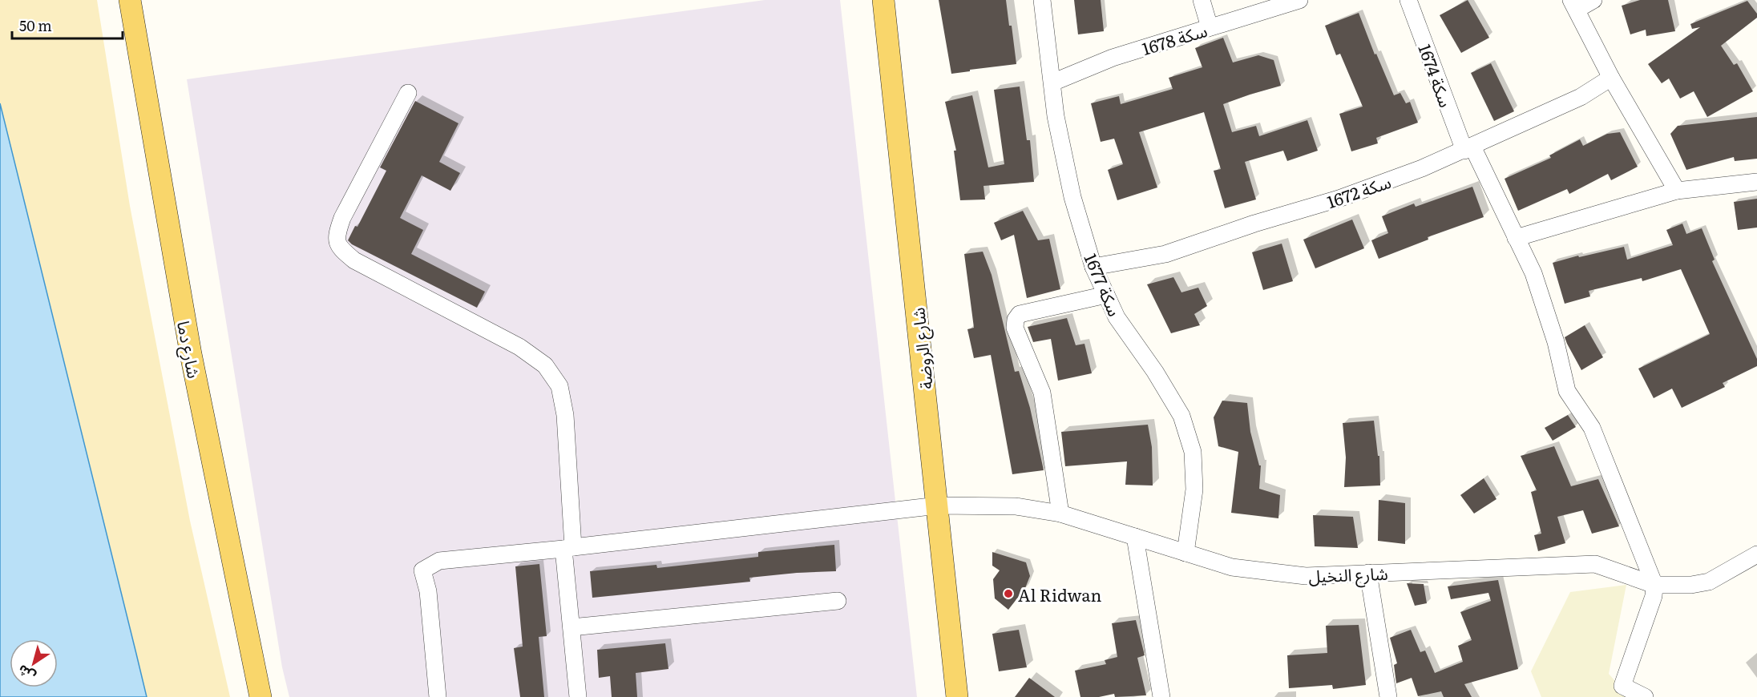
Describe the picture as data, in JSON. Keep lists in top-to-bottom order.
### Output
{
  "streets": {
    "main road": ["شارع الروضة", "شارع دما"],
    "street": [
      "سكة 1678",
      "سكة 1674",
      "سكة 1672",
      "سكة 1677",
      "شارع النخيل"
    ]
  },
  "crossings": [
    ["سكة 1678", "سكة 1677"],
    ["سكة 1674", "سكة 1672"],
    ["سكة 1674", "شارع النخيل"],
    ["سكة 1672", "سكة 1677"],
    ["سكة 1677", "شارع النخيل"],
    ["شارع الروضة", "شارع النخيل"]
  ],
  "places": ["Al Ridwan"],
  "scale_bar": "50 m",
  "north": "bottom left"
}
